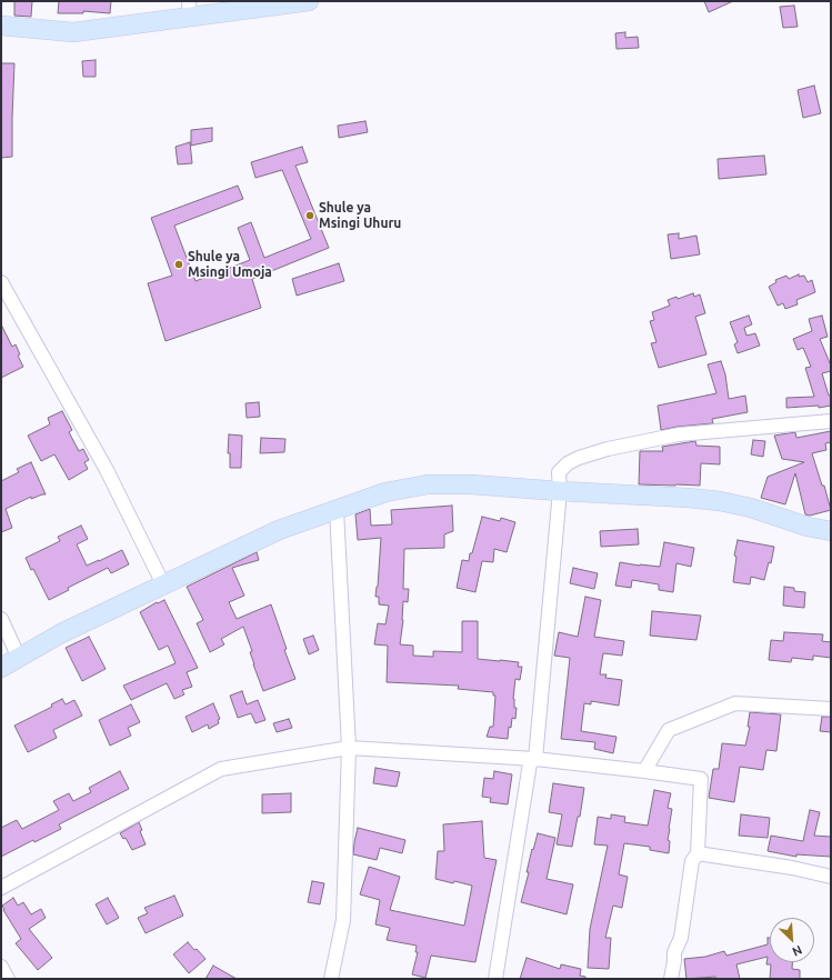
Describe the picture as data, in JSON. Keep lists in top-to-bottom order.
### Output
{
  "places": ["Shule ya Msingi Uhuru", "Shule ya Msingi Umoja"],
  "north": "bottom right"
}
